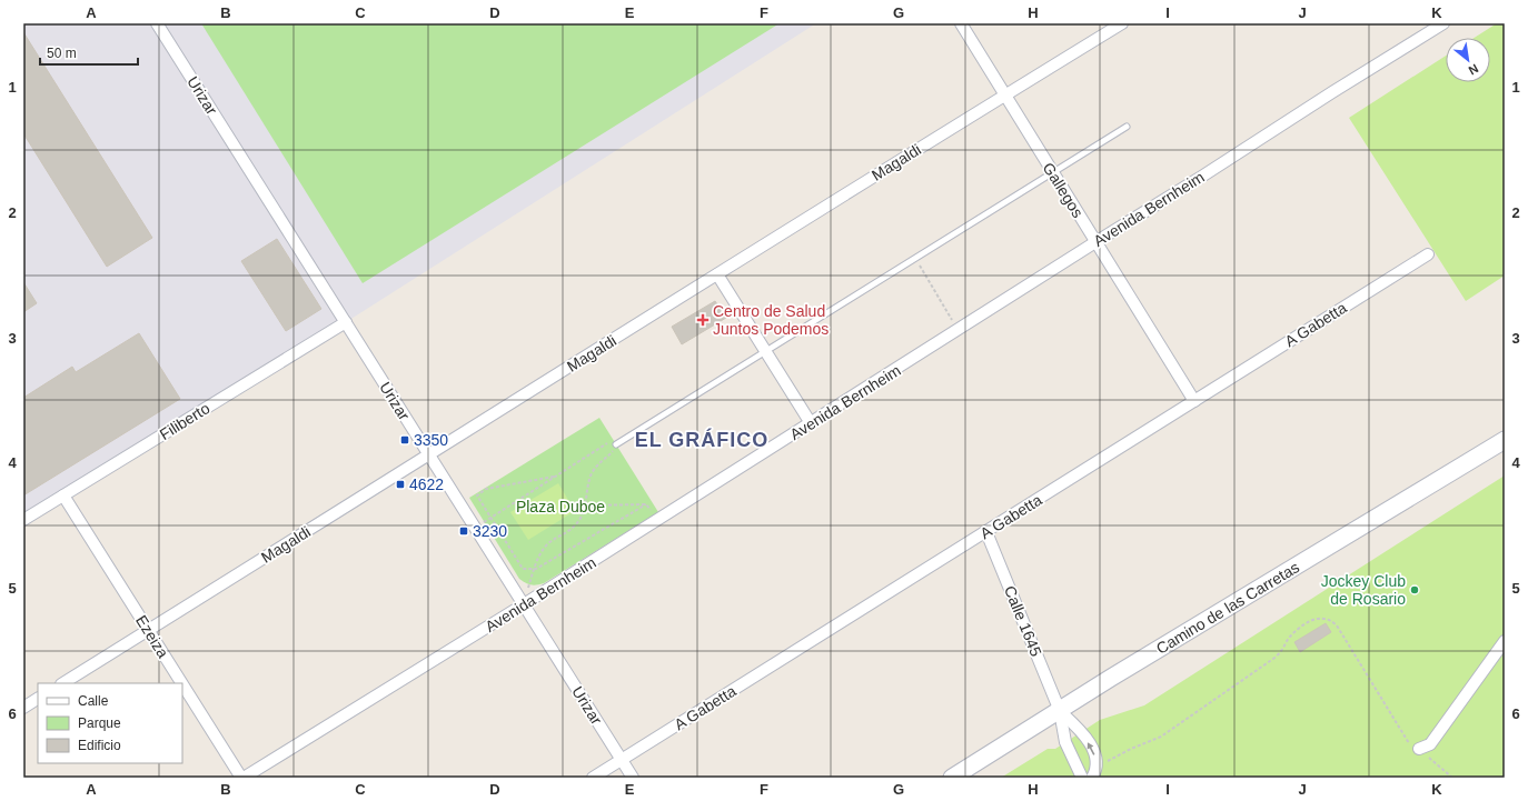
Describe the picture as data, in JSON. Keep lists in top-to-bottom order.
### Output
{
  "streets": {
    "street": [
      "Urizar",
      "Magaldi",
      "Gallegos",
      "Avenida Bernheim",
      "A Gabetta",
      "Filiberto",
      "Camino de las Carretas",
      "Calle 1645",
      "Ezeiza"
    ]
  },
  "crossings": [
    ["Urizar", "Magaldi"],
    ["Urizar", "Avenida Bernheim"],
    ["Urizar", "A Gabetta"],
    ["Urizar", "Filiberto"],
    ["Magaldi", "Gallegos"],
    ["Magaldi", "Ezeiza"],
    ["Gallegos", "Avenida Bernheim"],
    ["Gallegos", "A Gabetta"],
    ["Avenida Bernheim", "Ezeiza"],
    ["A Gabetta", "Calle 1645"],
    ["Filiberto", "Ezeiza"],
    ["Camino de las Carretas", "Calle 1645"]
  ],
  "districts": ["EL GRÁFICO"],
  "parks": ["Plaza Duboe"],
  "places": {
    "health": ["Centro de Salud Juntos Podemos"],
    "transit": ["3350", "4622", "3230"],
    "other": ["Jockey Club de Rosario"]
  },
  "legend": ["Calle", "Parque", "Edificio"],
  "scale_bar": "50 m",
  "north": "bottom right",
  "grid": {
    "columns": [
      "A",
      "B",
      "C",
      "D",
      "E",
      "F",
      "G",
      "H",
      "I",
      "J",
      "K"
    ],
    "rows": [
      "1",
      "2",
      "3",
      "4",
      "5",
      "6"
    ]
  }
}
